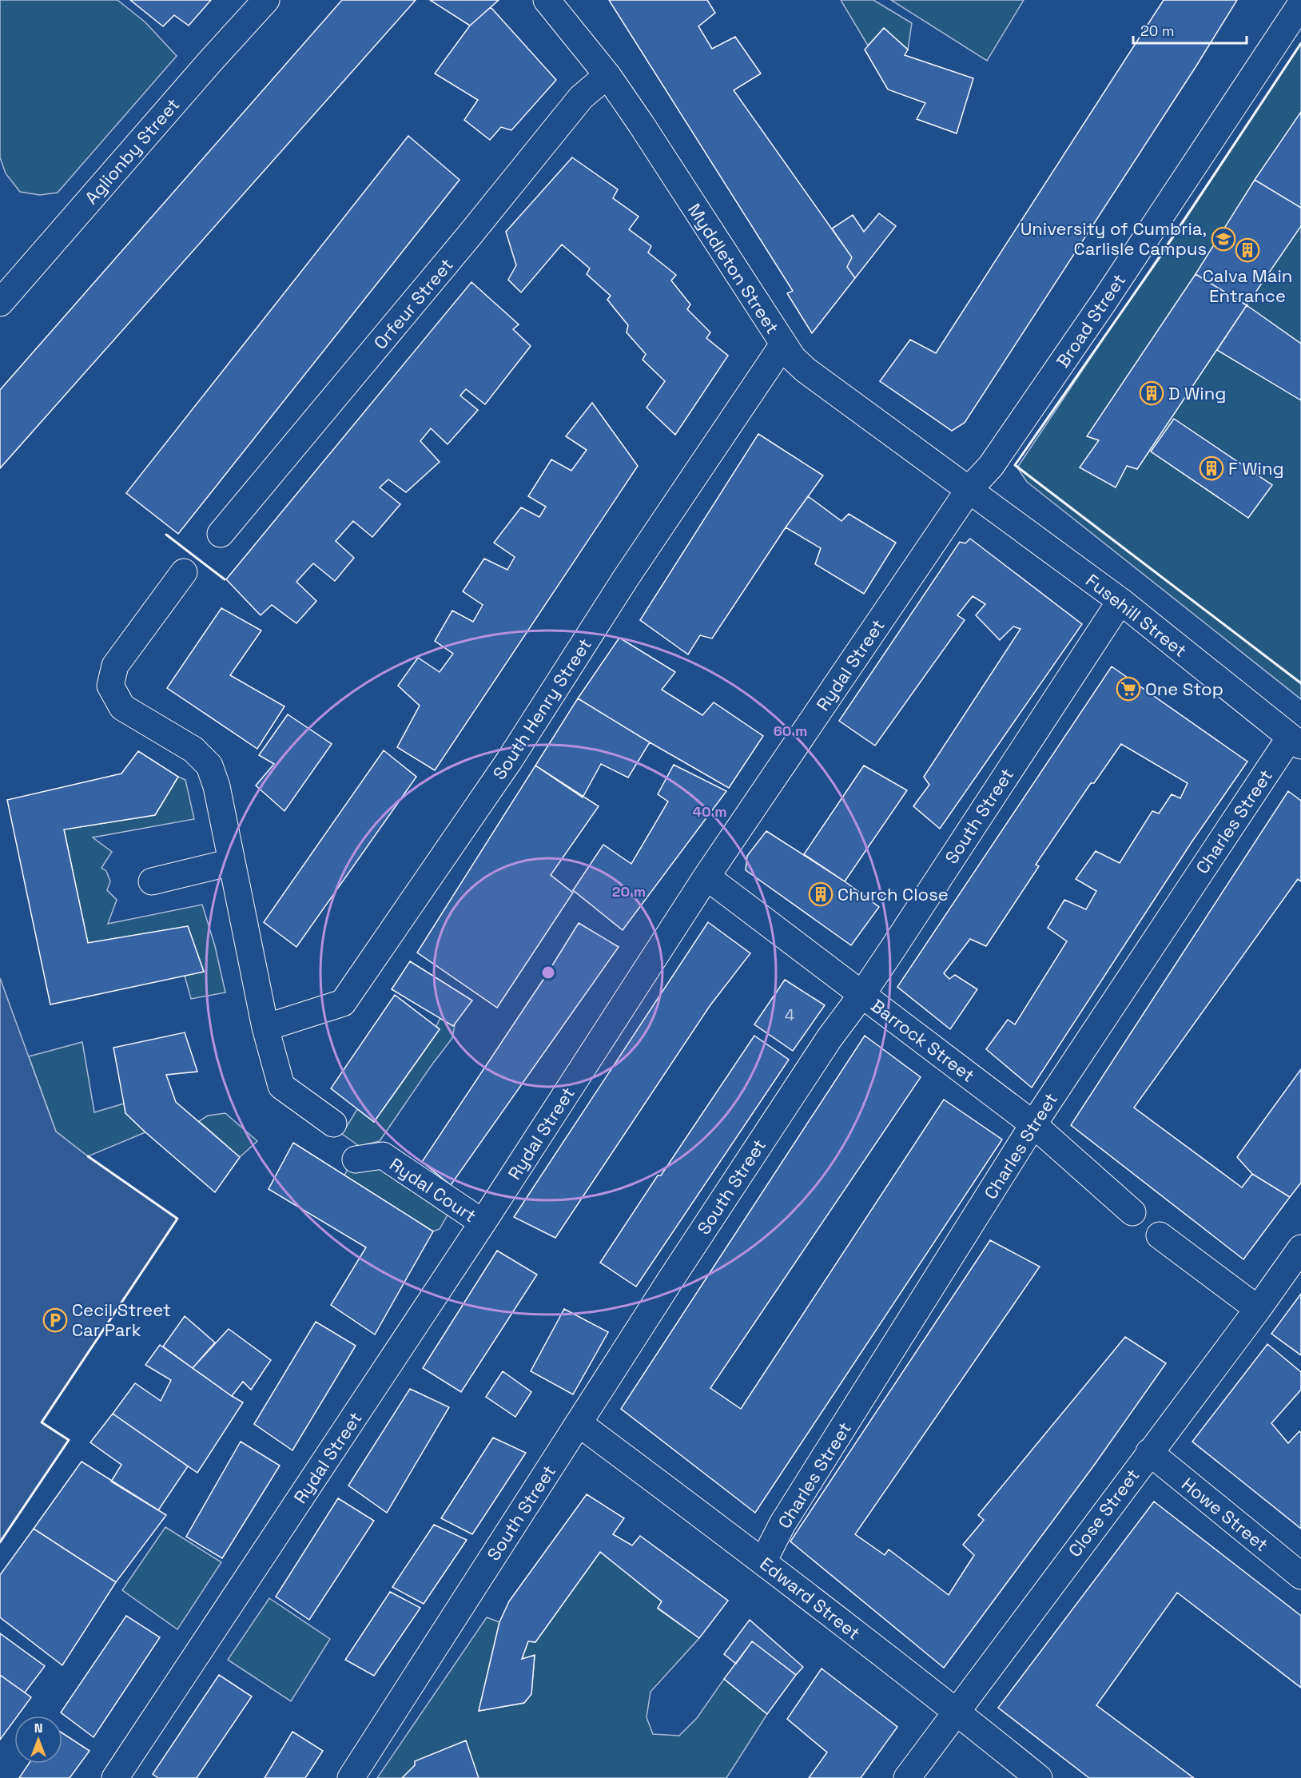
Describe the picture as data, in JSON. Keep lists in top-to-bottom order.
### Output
{
  "streets": {
    "street": [
      "Aglionby Street",
      "Myddleton Street",
      "Orfeur Street",
      "Broad Street",
      "Fusehill Street",
      "Rydal Street",
      "South Henry Street",
      "South Street",
      "Charles Street",
      "Barrock Street",
      "Rydal Court",
      "Close Street",
      "Howe Street",
      "Edward Street"
    ]
  },
  "crossings": [
    ["Myddleton Street", "Orfeur Street"],
    ["Myddleton Street", "Broad Street"],
    ["Myddleton Street", "Fusehill Street"],
    ["Myddleton Street", "Rydal Street"],
    ["Myddleton Street", "South Henry Street"],
    ["Broad Street", "Fusehill Street"],
    ["Broad Street", "Rydal Street"],
    ["Fusehill Street", "Rydal Street"],
    ["Fusehill Street", "South Street"],
    ["Fusehill Street", "Charles Street"],
    ["Rydal Street", "Barrock Street"],
    ["Rydal Street", "Rydal Court"],
    ["South Street", "Barrock Street"],
    ["South Street", "Edward Street"],
    ["Charles Street", "Barrock Street"],
    ["Charles Street", "Edward Street"],
    ["Close Street", "Howe Street"],
    ["Close Street", "Edward Street"]
  ],
  "places": {
    "school or university": ["University of Cumbria, Carlisle Campus"],
    "building": [
      "Calva Main Entrance",
      "D Wing",
      "F Wing",
      "Church Close"
    ],
    "supermarket": ["One Stop"],
    "parking": ["Cecil Street Car Park"]
  },
  "house_numbers": ["4"],
  "scale_bar": "20 m",
  "north": "top",
  "rings": ["60 m", "40 m", "20 m"]
}
